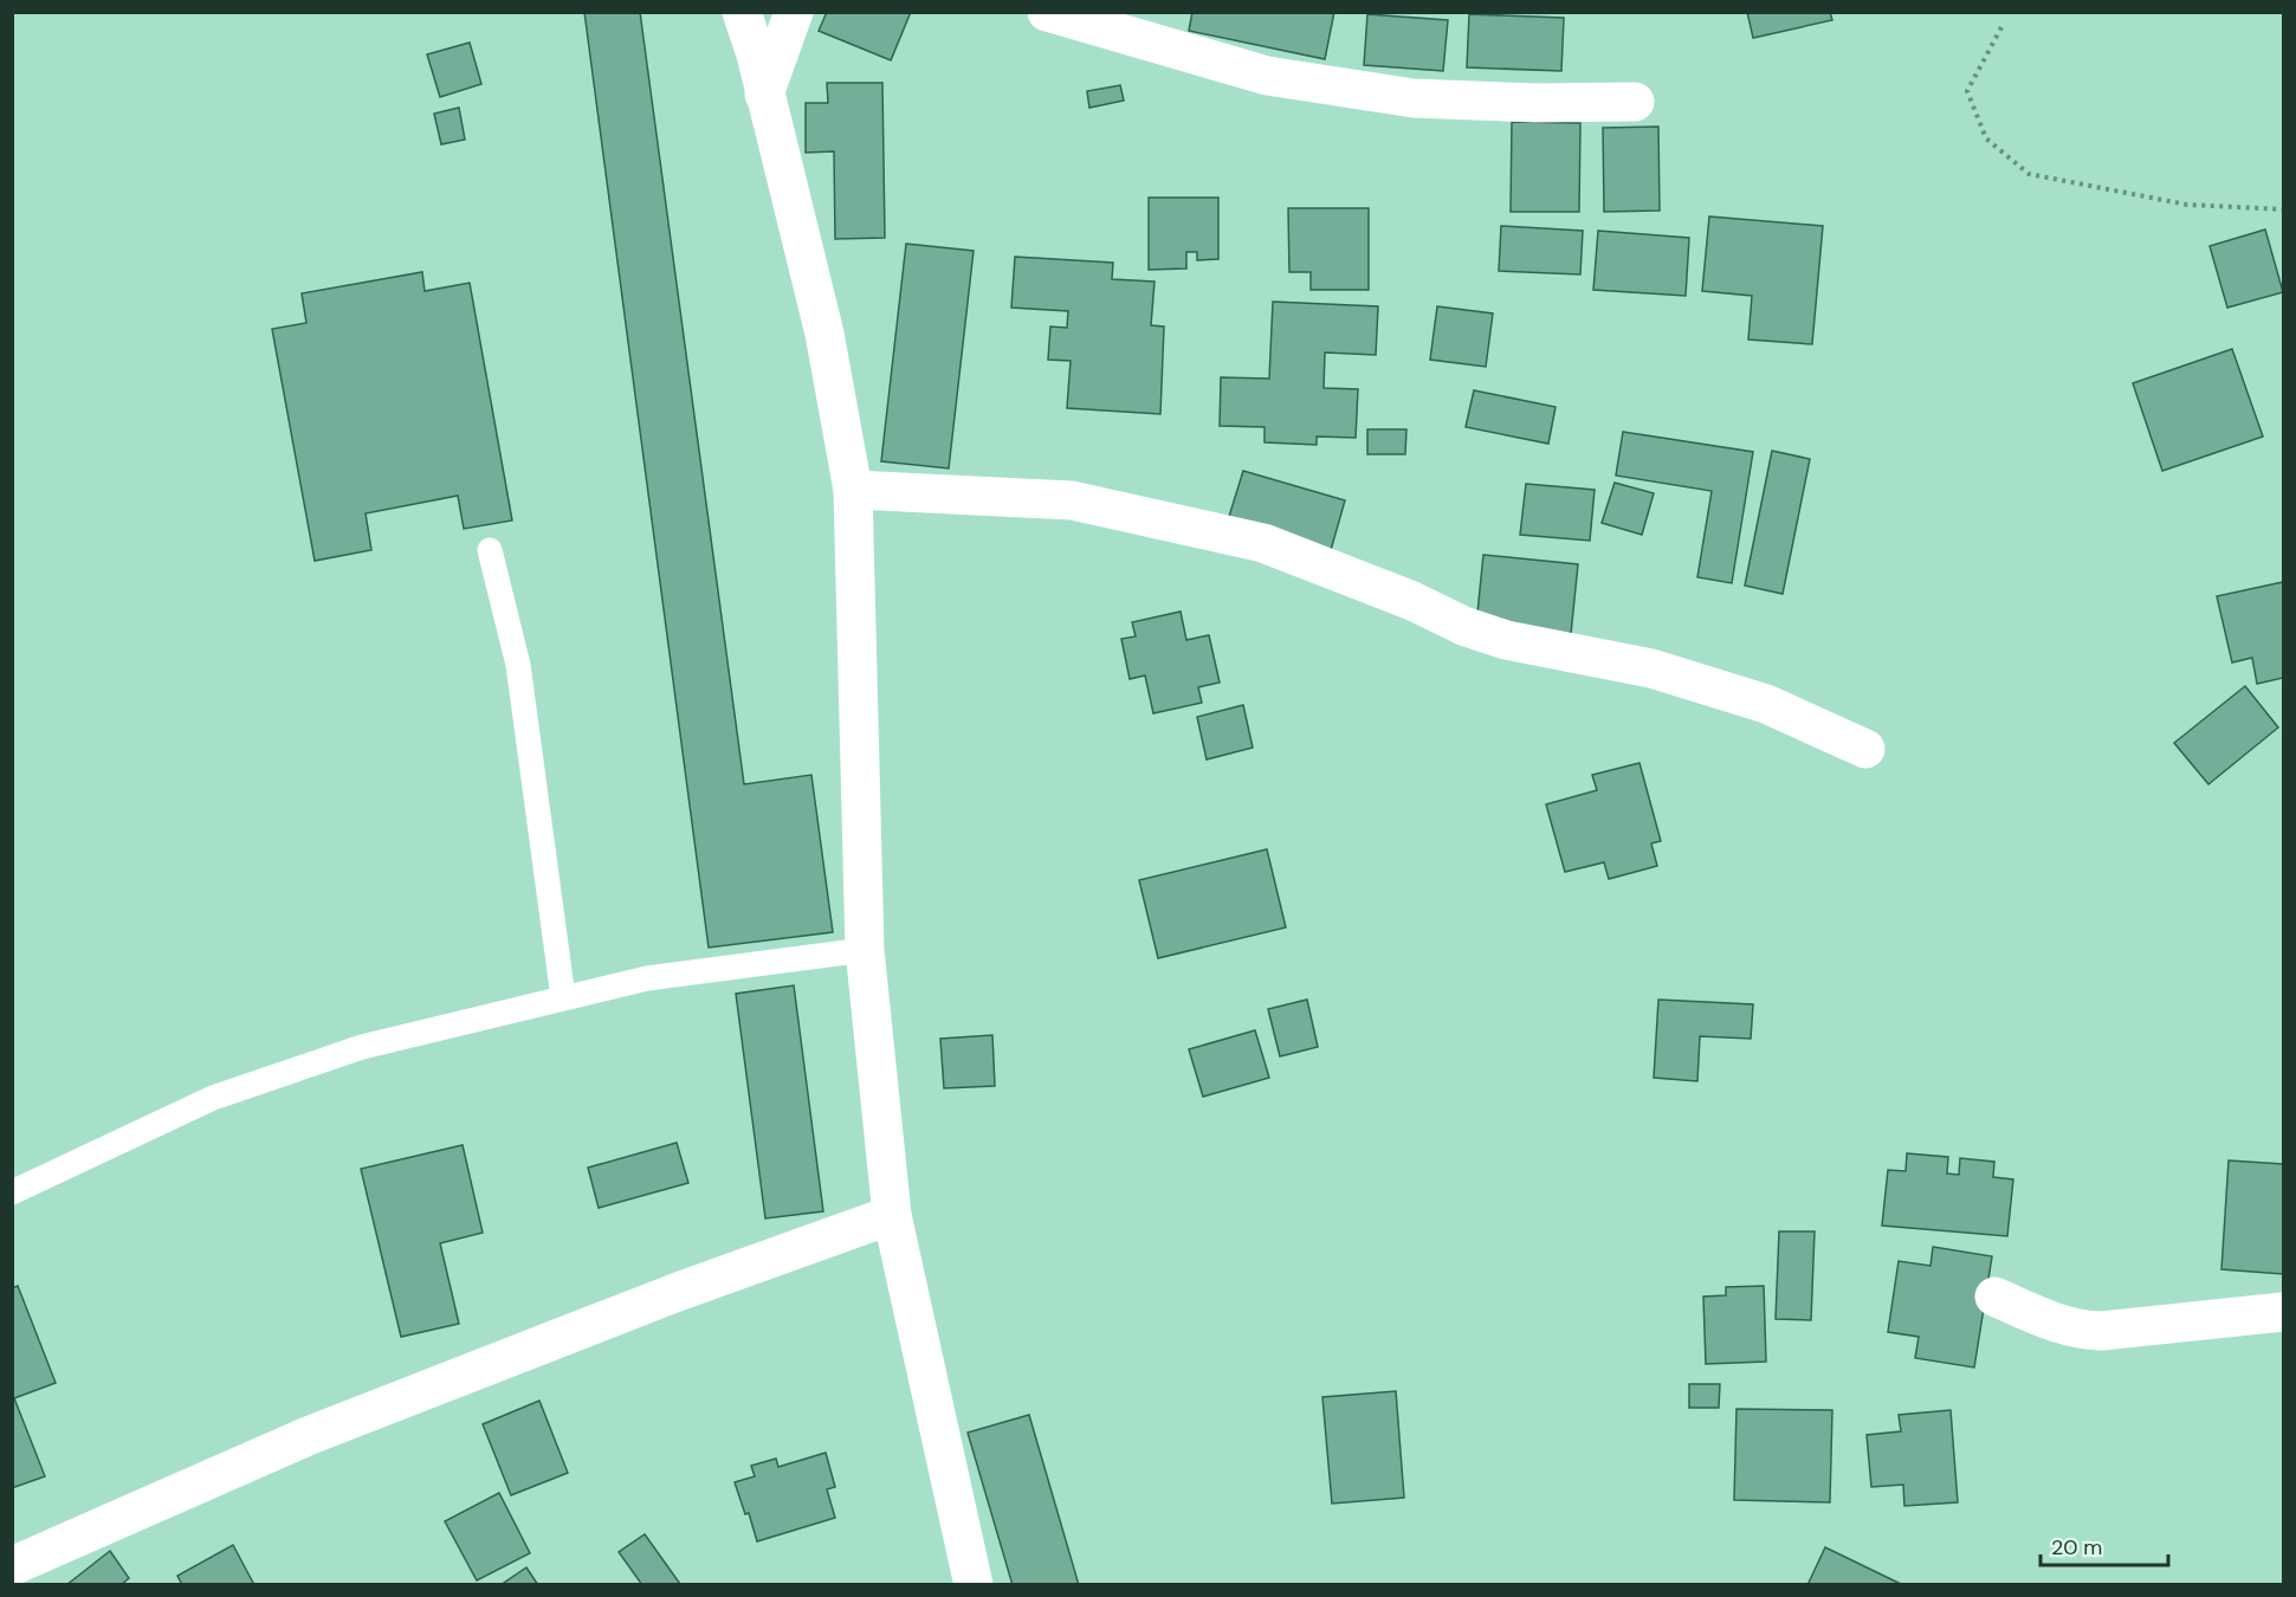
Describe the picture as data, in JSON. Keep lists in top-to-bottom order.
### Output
{
  "scale_bar": "20 m"
}
